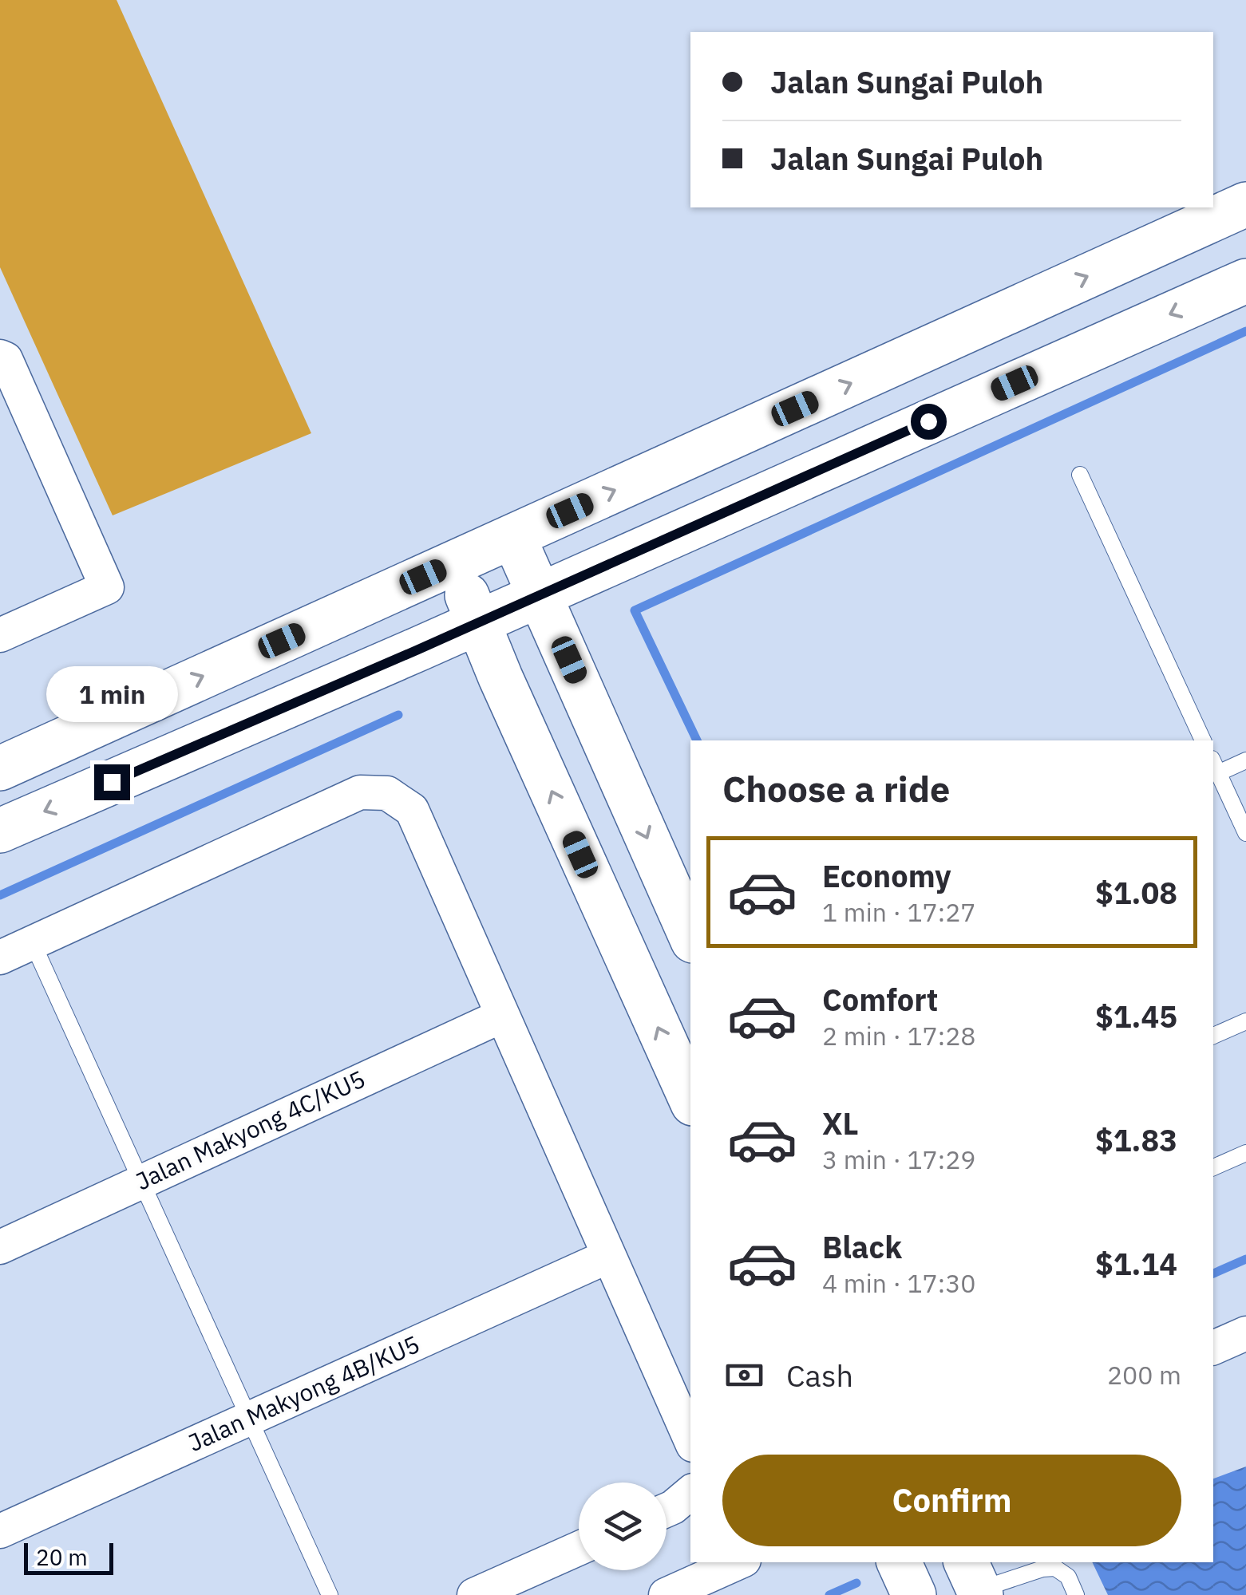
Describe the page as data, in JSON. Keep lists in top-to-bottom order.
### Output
{
  "streets": {
    "street": ["Jalan Makyong 4C/KU5", "Jalan Makyong 4B/KU5"]
  },
  "scale_bar": "20 m",
  "page": {
    "banner": ["Jalan Sungai Puloh", "Jalan Sungai Puloh"],
    "bubble": "1 min",
    "heading": "Choose a ride",
    "list": [
      {
        "name": "Economy",
        "note": "1 min · 17:27",
        "value": "$1.08"
      },
      {
        "name": "Comfort",
        "note": "2 min · 17:28",
        "value": "$1.45"
      },
      {
        "name": "XL",
        "note": "3 min · 17:29",
        "value": "$1.83"
      },
      {
        "name": "Black",
        "note": "4 min · 17:30",
        "value": "$1.14"
      }
    ],
    "pay": ["Cash", "200 m"],
    "buttons": "Confirm",
    "scale": "20 m"
  }
}
